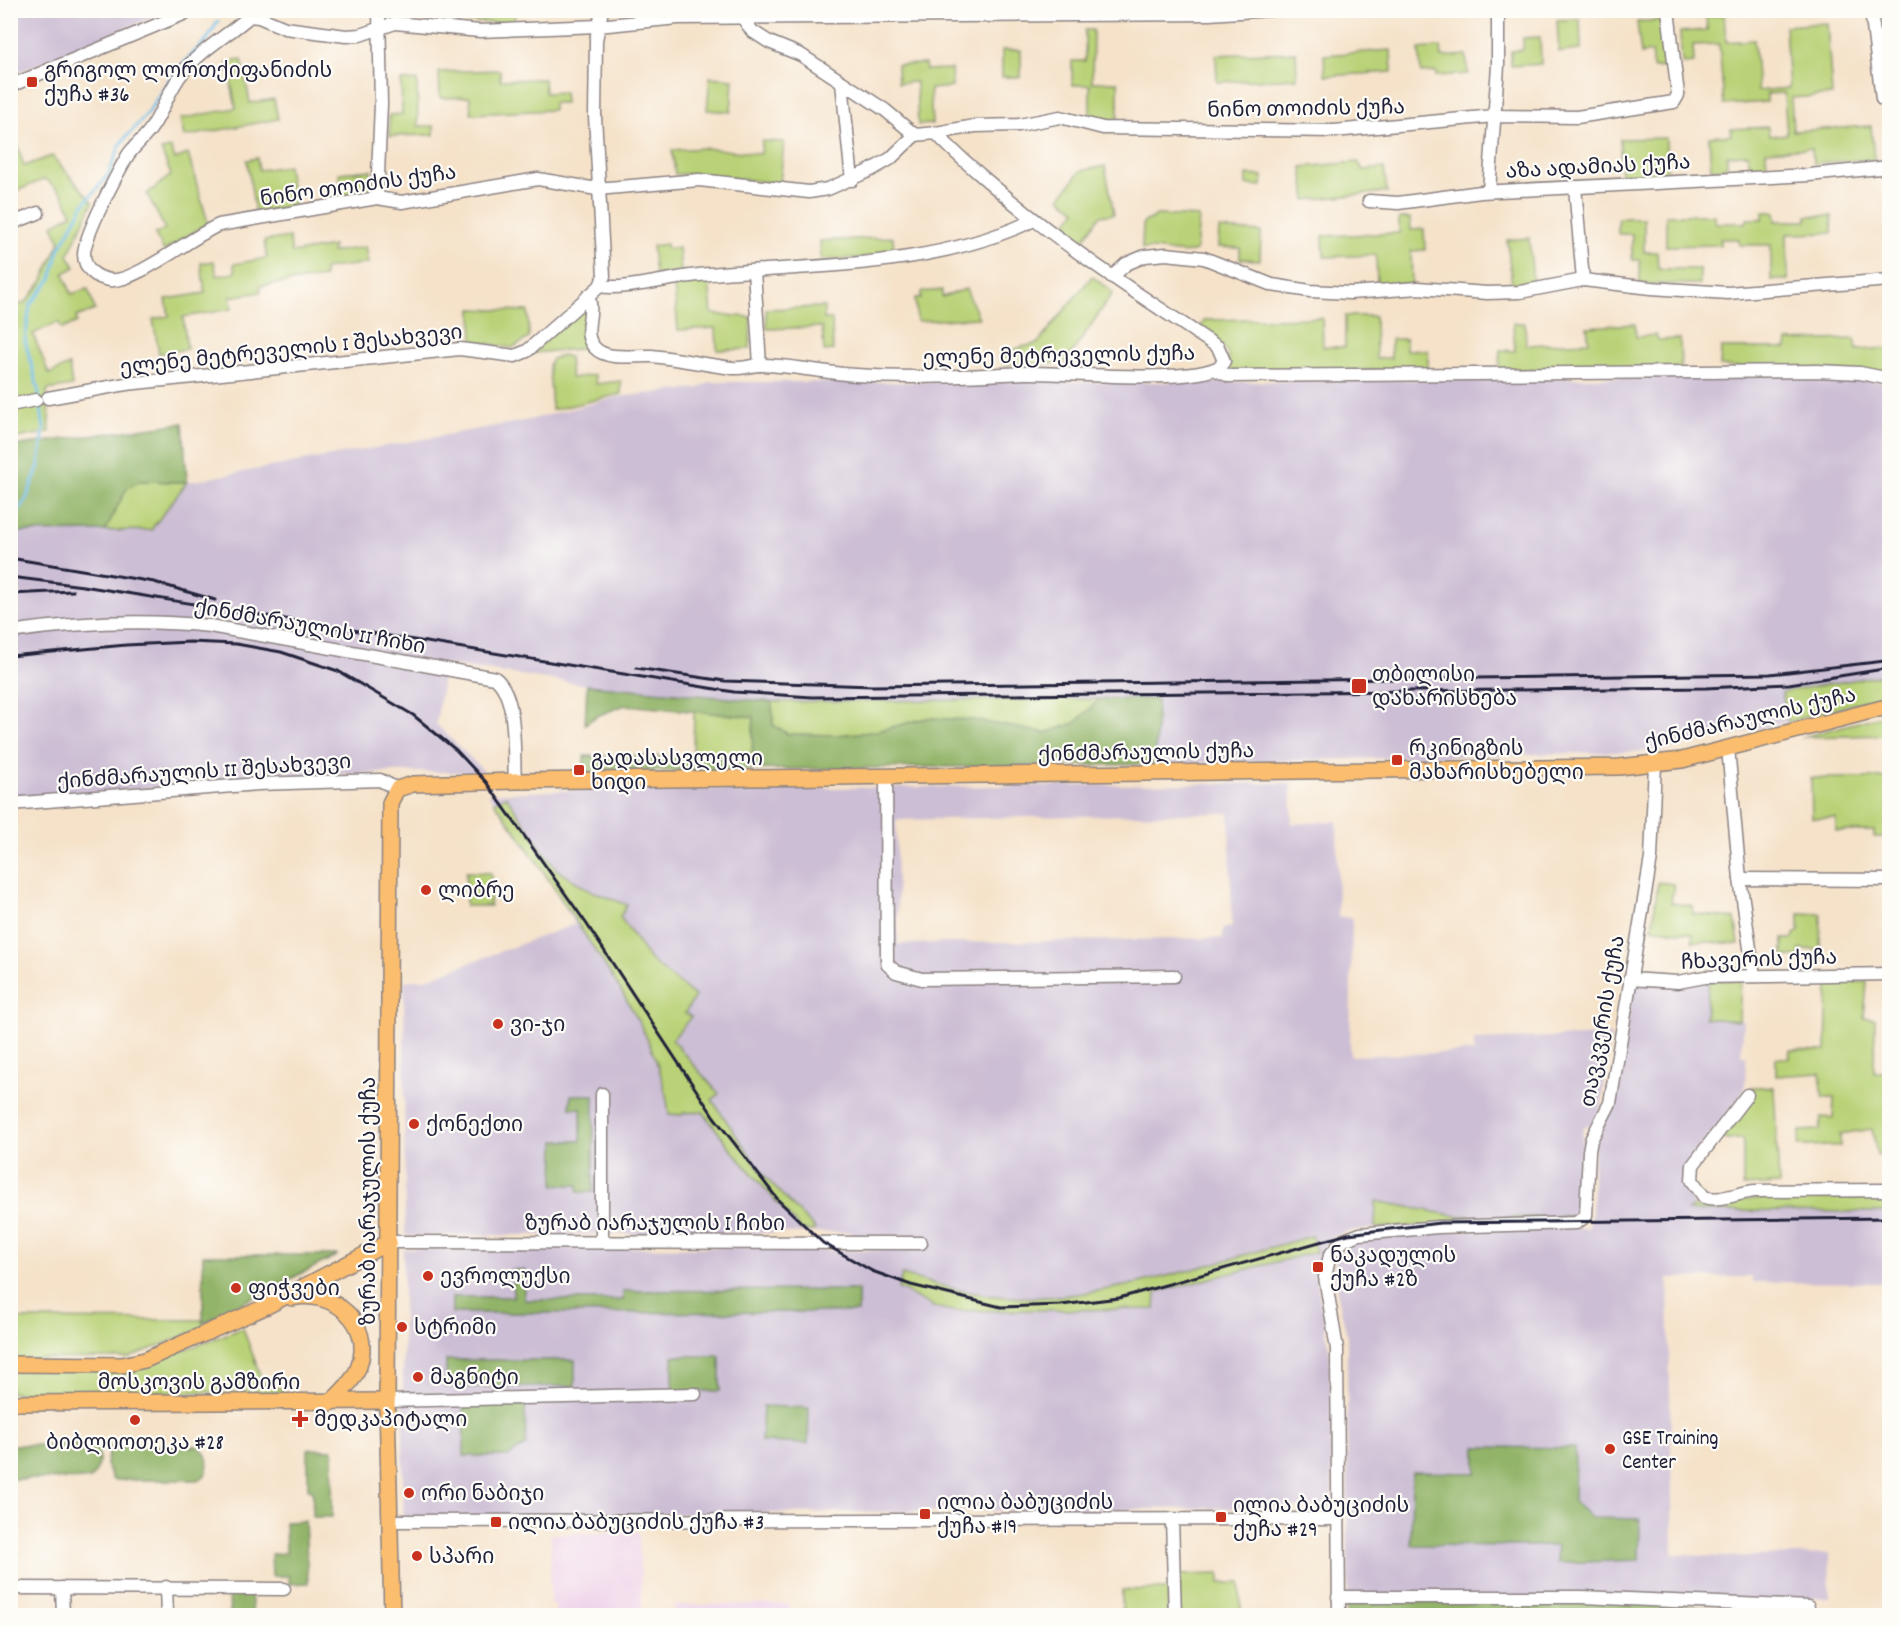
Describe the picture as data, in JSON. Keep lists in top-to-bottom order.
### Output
{
  "streets": {
    "main road": ["ქინძმარაულის ქუჩა", "ზურაბ იარაჯულის ქუჩა", "მოსკოვის გამზირი"],
    "street": [
      "ნინო თოიძის ქუჩა",
      "აზა ადამიას ქუჩა",
      "ელენე მეტრეველის I შესახვევი",
      "ელენე მეტრეველის ქუჩა",
      "ქინძმარაულის II ჩიხი",
      "ქინძმარაულის II შესახვევი",
      "ჩხავერის ქუჩა",
      "თავკვერის ქუჩა",
      "ზურაბ იარაჯულის I ჩიხი"
    ]
  },
  "crossings": [
    ["ნინო თოიძის ქუჩა", "აზა ადამიას ქუჩა"],
    ["ელენე მეტრეველის I შესახვევი", "ელენე მეტრეველის ქუჩა"],
    ["ქინძმარაულის II ჩიხი", "ქინძმარაულის ქუჩა"],
    ["ქინძმარაულის ქუჩა", "ქინძმარაულის II შესახვევი"],
    ["ქინძმარაულის ქუჩა", "თავკვერის ქუჩა"],
    ["ქინძმარაულის ქუჩა", "ზურაბ იარაჯულის ქუჩა"],
    ["ქინძმარაულის II შესახვევი", "ზურაბ იარაჯულის ქუჩა"],
    ["ჩხავერის ქუჩა", "თავკვერის ქუჩა"],
    ["ზურაბ იარაჯულის ქუჩა", "ზურაბ იარაჯულის I ჩიხი"],
    ["ზურაბ იარაჯულის ქუჩა", "მოსკოვის გამზირი"],
    ["ზურაბ იარაჯულის I ჩიხი", "მოსკოვის გამზირი"]
  ],
  "places": {
    "transit": [
      "გრიგოლ ლორთქიფანიძის ქუჩა #36",
      "თბილისი დახარისხება",
      "რკინიგზის მახარისხებელი",
      "გადასასვლელი ხიდი",
      "ნაკადულის ქუჩა #2ზ",
      "ილია ბაბუციძის ქუჩა #19",
      "ილია ბაბუციძის ქუჩა #29",
      "ილია ბაბუციძის ქუჩა #3"
    ],
    "other": [
      "ლიბრე",
      "ვი-ჯი",
      "ქონექთი",
      "ევროლუქსი",
      "ფიჭვები",
      "სტრიმი",
      "მაგნიტი",
      "ბიბლიოთეკა #28",
      "GSE Training Center",
      "ორი ნაბიჯი",
      "სპარი"
    ],
    "health": ["მედკაპიტალი"]
  }
}
